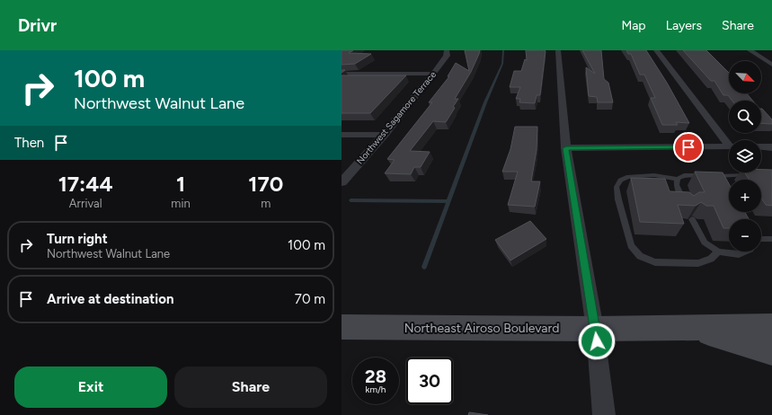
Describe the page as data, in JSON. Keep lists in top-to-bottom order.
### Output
{
  "streets": {
    "main road": ["Northeast Airoso Boulevard"],
    "street": ["Northwest Sagamore Terrace"]
  },
  "north": "bottom right",
  "page": {
    "header": "Drivr",
    "nav": ["Map", "Layers", "Share"],
    "turn": ["100 m", "Northwest Walnut Lane"],
    "map_buttons": ["+", "−"],
    "then": "Then",
    "eta": [
      "17:44",
      "Arrival",
      "1",
      "min",
      "170",
      "m"
    ],
    "list": [
      {
        "name": "Turn right",
        "note": "Northwest Walnut Lane",
        "value": "100 m"
      },
      {
        "name": "Arrive at destination",
        "value": "70 m"
      }
    ],
    "speed": "28 km/h",
    "limit": "30",
    "buttons": ["Exit", "Share"]
  }
}
